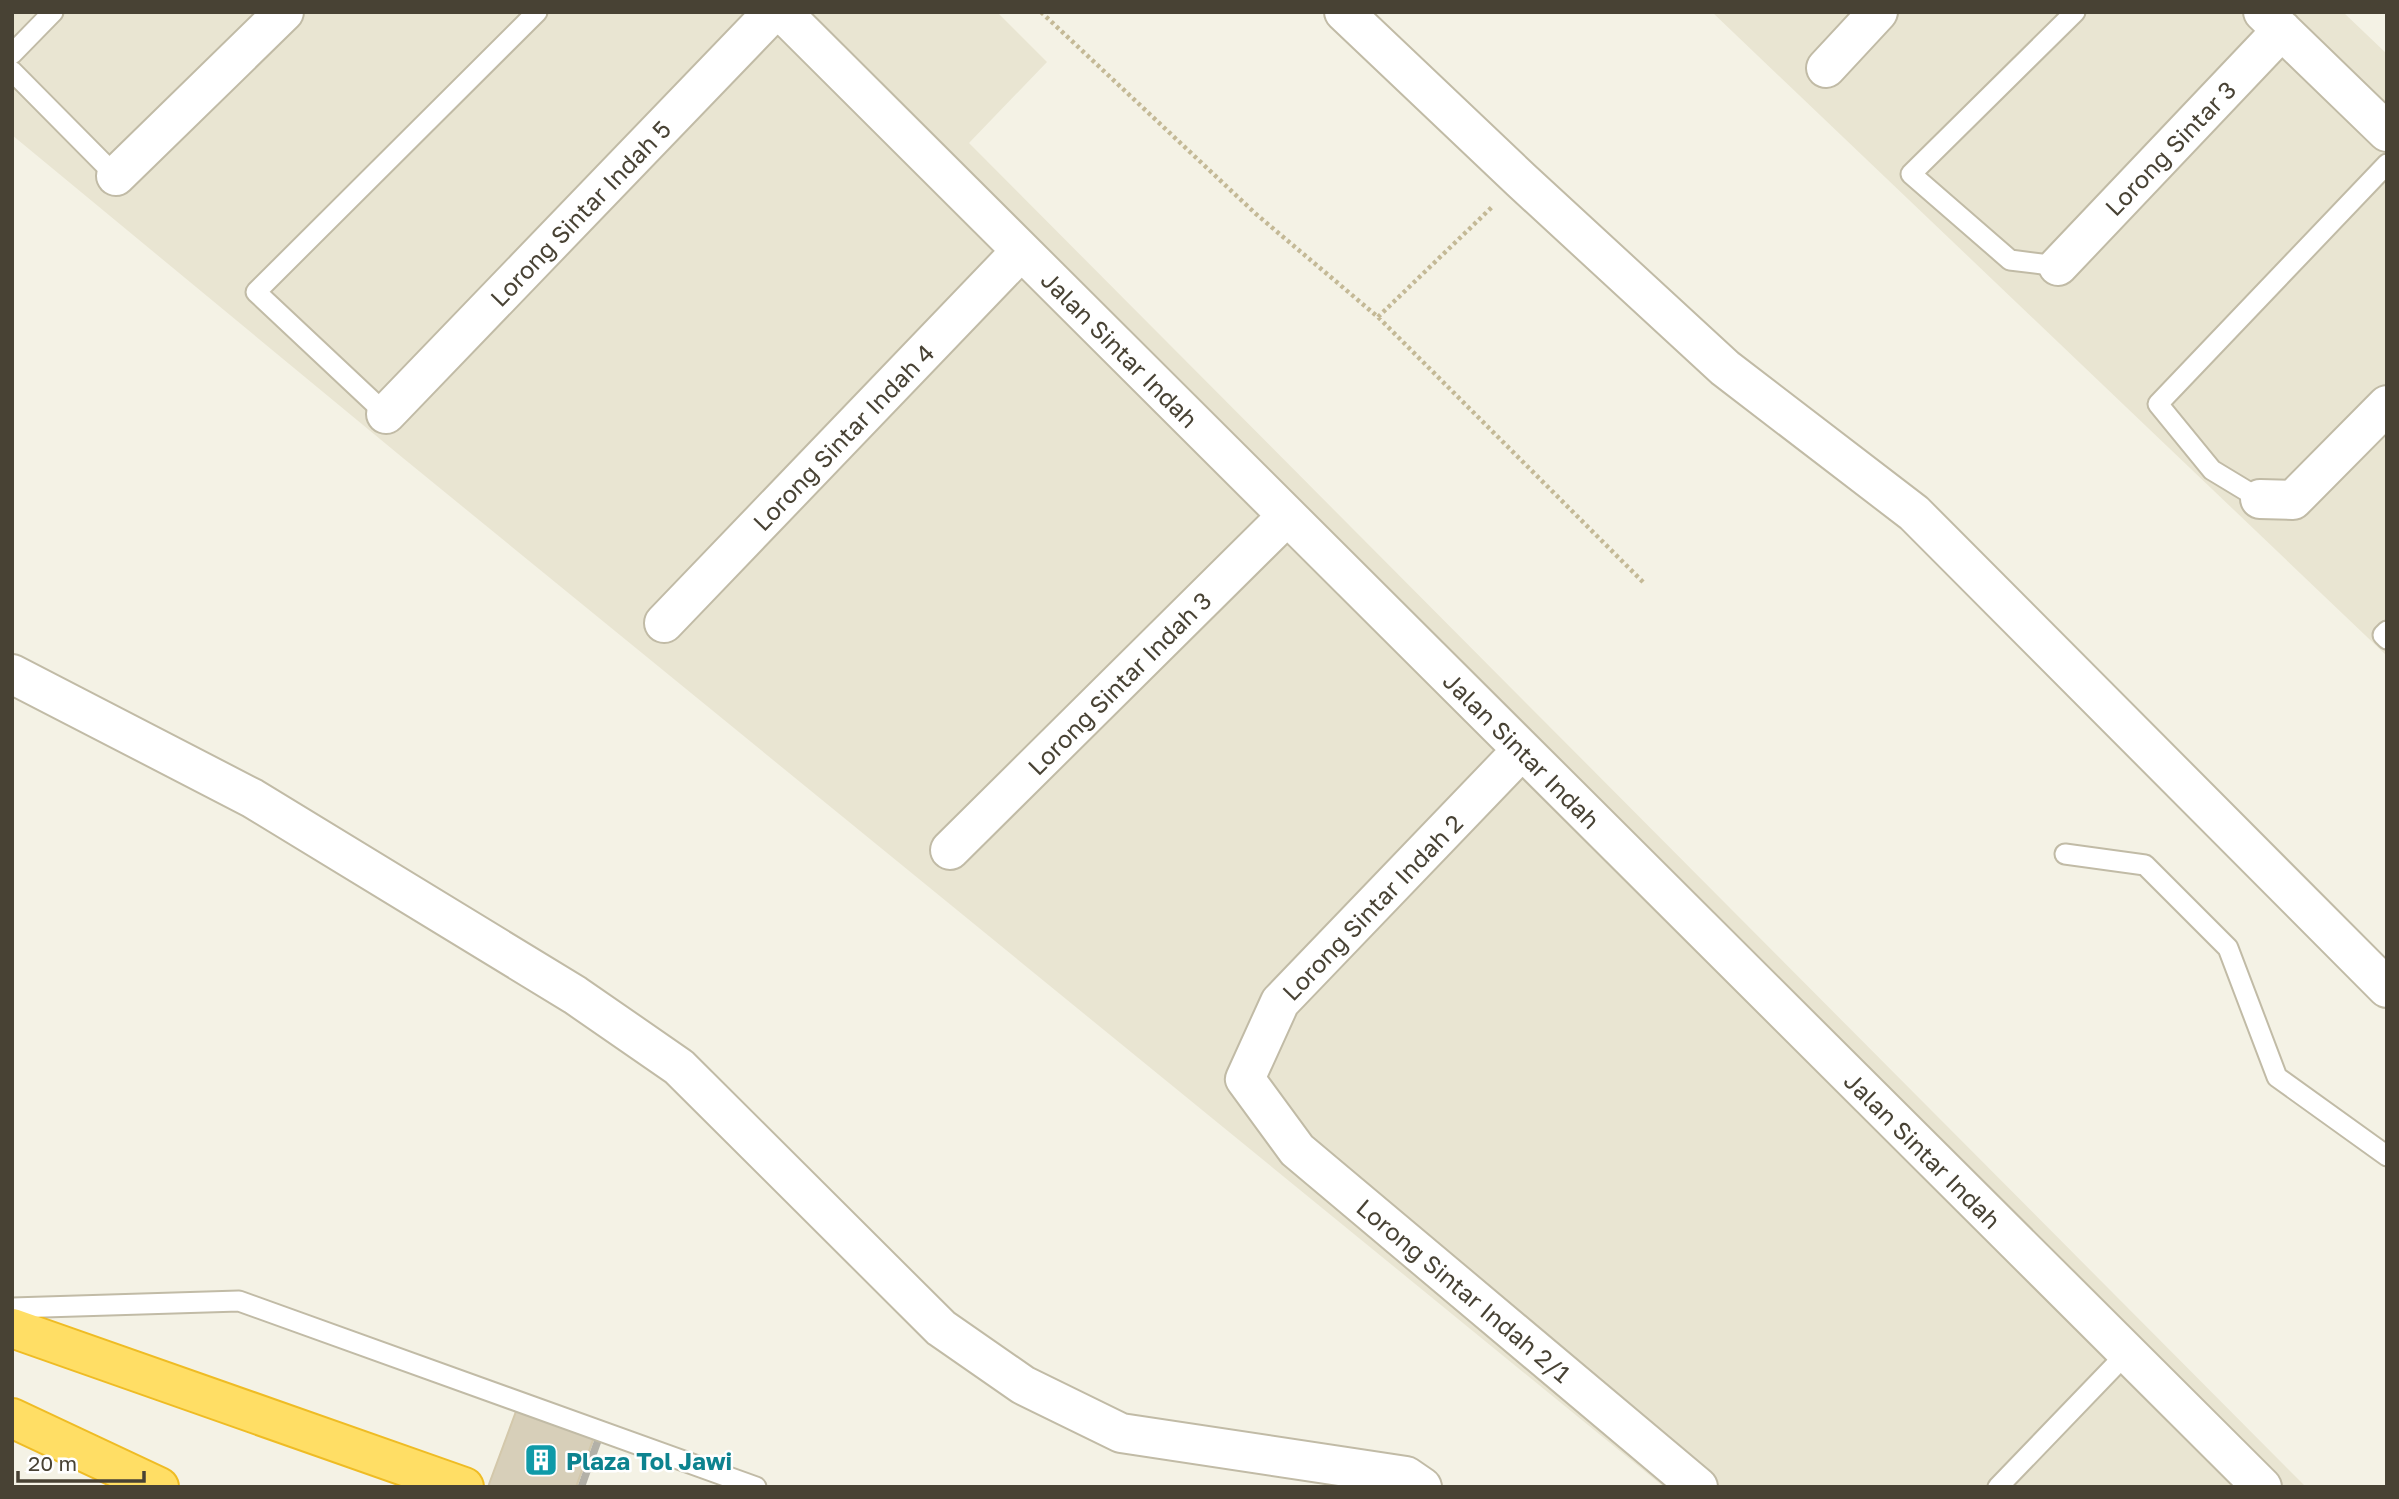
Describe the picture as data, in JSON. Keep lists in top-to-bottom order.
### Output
{
  "streets": {
    "street": [
      "Lorong Sintar 3",
      "Lorong Sintar Indah 5",
      "Jalan Sintar Indah",
      "Lorong Sintar Indah 4",
      "Lorong Sintar Indah 3",
      "Lorong Sintar Indah 2",
      "Lorong Sintar Indah 2/1"
    ]
  },
  "crossings": [
    ["Jalan Sintar Indah", "Lorong Sintar Indah 4"],
    ["Jalan Sintar Indah", "Lorong Sintar Indah 3"],
    ["Jalan Sintar Indah", "Lorong Sintar Indah 2"],
    ["Lorong Sintar Indah 2", "Lorong Sintar Indah 2/1"]
  ],
  "places": {
    "building": ["Plaza Tol Jawi"]
  },
  "scale_bar": "20 m"
}
